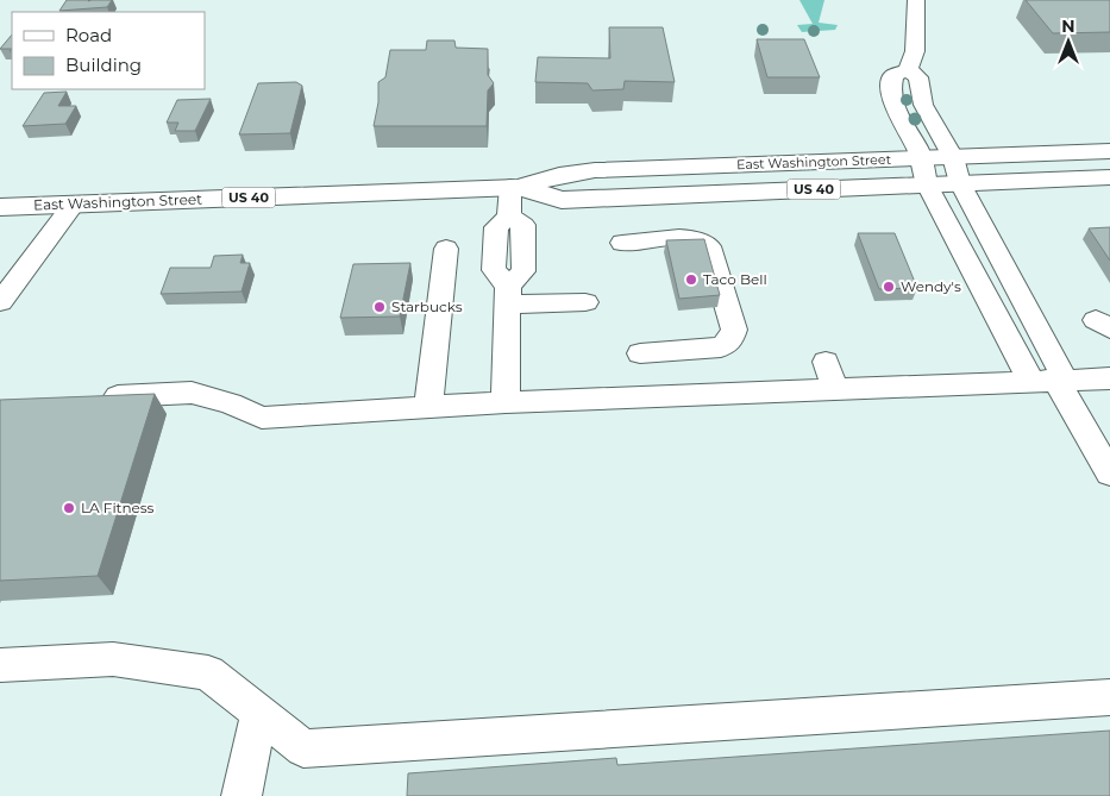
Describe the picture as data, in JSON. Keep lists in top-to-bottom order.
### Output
{
  "streets": {
    "main road": ["East Washington Street", "US 40"]
  },
  "places": [
    "Taco Bell",
    "Wendy's",
    "Starbucks",
    "LA Fitness"
  ],
  "legend": ["Road", "Building"],
  "north": "top"
}
